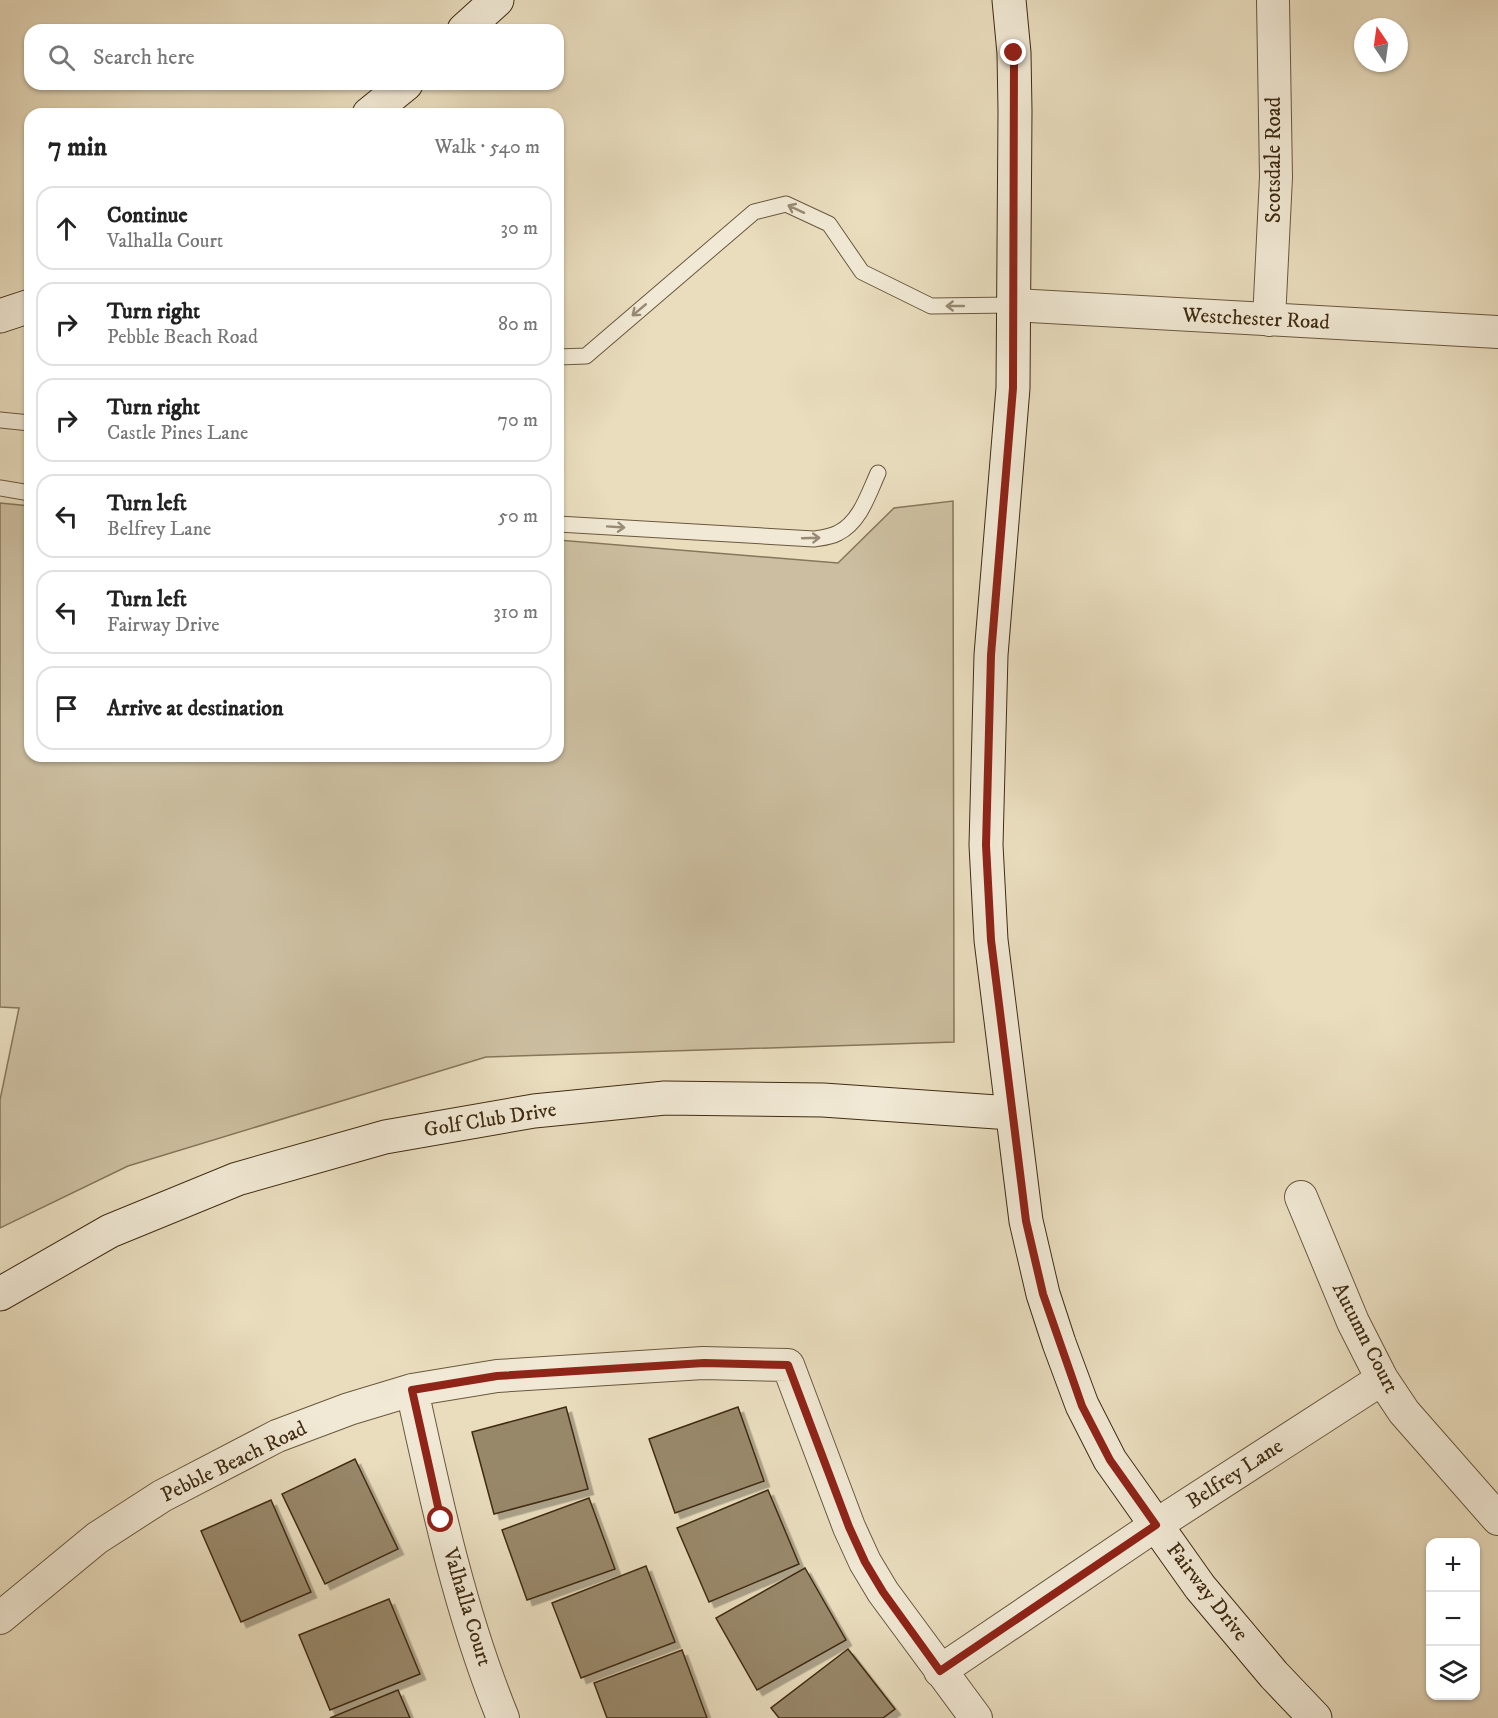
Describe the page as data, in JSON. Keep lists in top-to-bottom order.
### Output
{
  "streets": {
    "street": [
      "Scotsdale Road",
      "Westchester Road",
      "Golf Club Drive",
      "Autumn Court",
      "Pebble Beach Road",
      "Belfrey Lane",
      "Fairway Drive",
      "Valhalla Court"
    ]
  },
  "crossings": [
    ["Scotsdale Road", "Westchester Road"],
    ["Westchester Road", "Fairway Drive"],
    ["Golf Club Drive", "Fairway Drive"],
    ["Autumn Court", "Belfrey Lane"],
    ["Pebble Beach Road", "Belfrey Lane"],
    ["Pebble Beach Road", "Valhalla Court"],
    ["Belfrey Lane", "Fairway Drive"]
  ],
  "north": "top",
  "page": {
    "search": "Search here",
    "heading": ["7 min", "Walk · 540 m"],
    "list": [
      ["Continue", "Valhalla Court", "30 m"],
      ["Turn right", "Pebble Beach Road", "80 m"],
      ["Turn right", "Castle Pines Lane", "70 m"],
      ["Turn left", "Belfrey Lane", "50 m"],
      ["Turn left", "Fairway Drive", "310 m"],
      "Arrive at destination"
    ],
    "map_buttons": ["+", "−"]
  }
}
